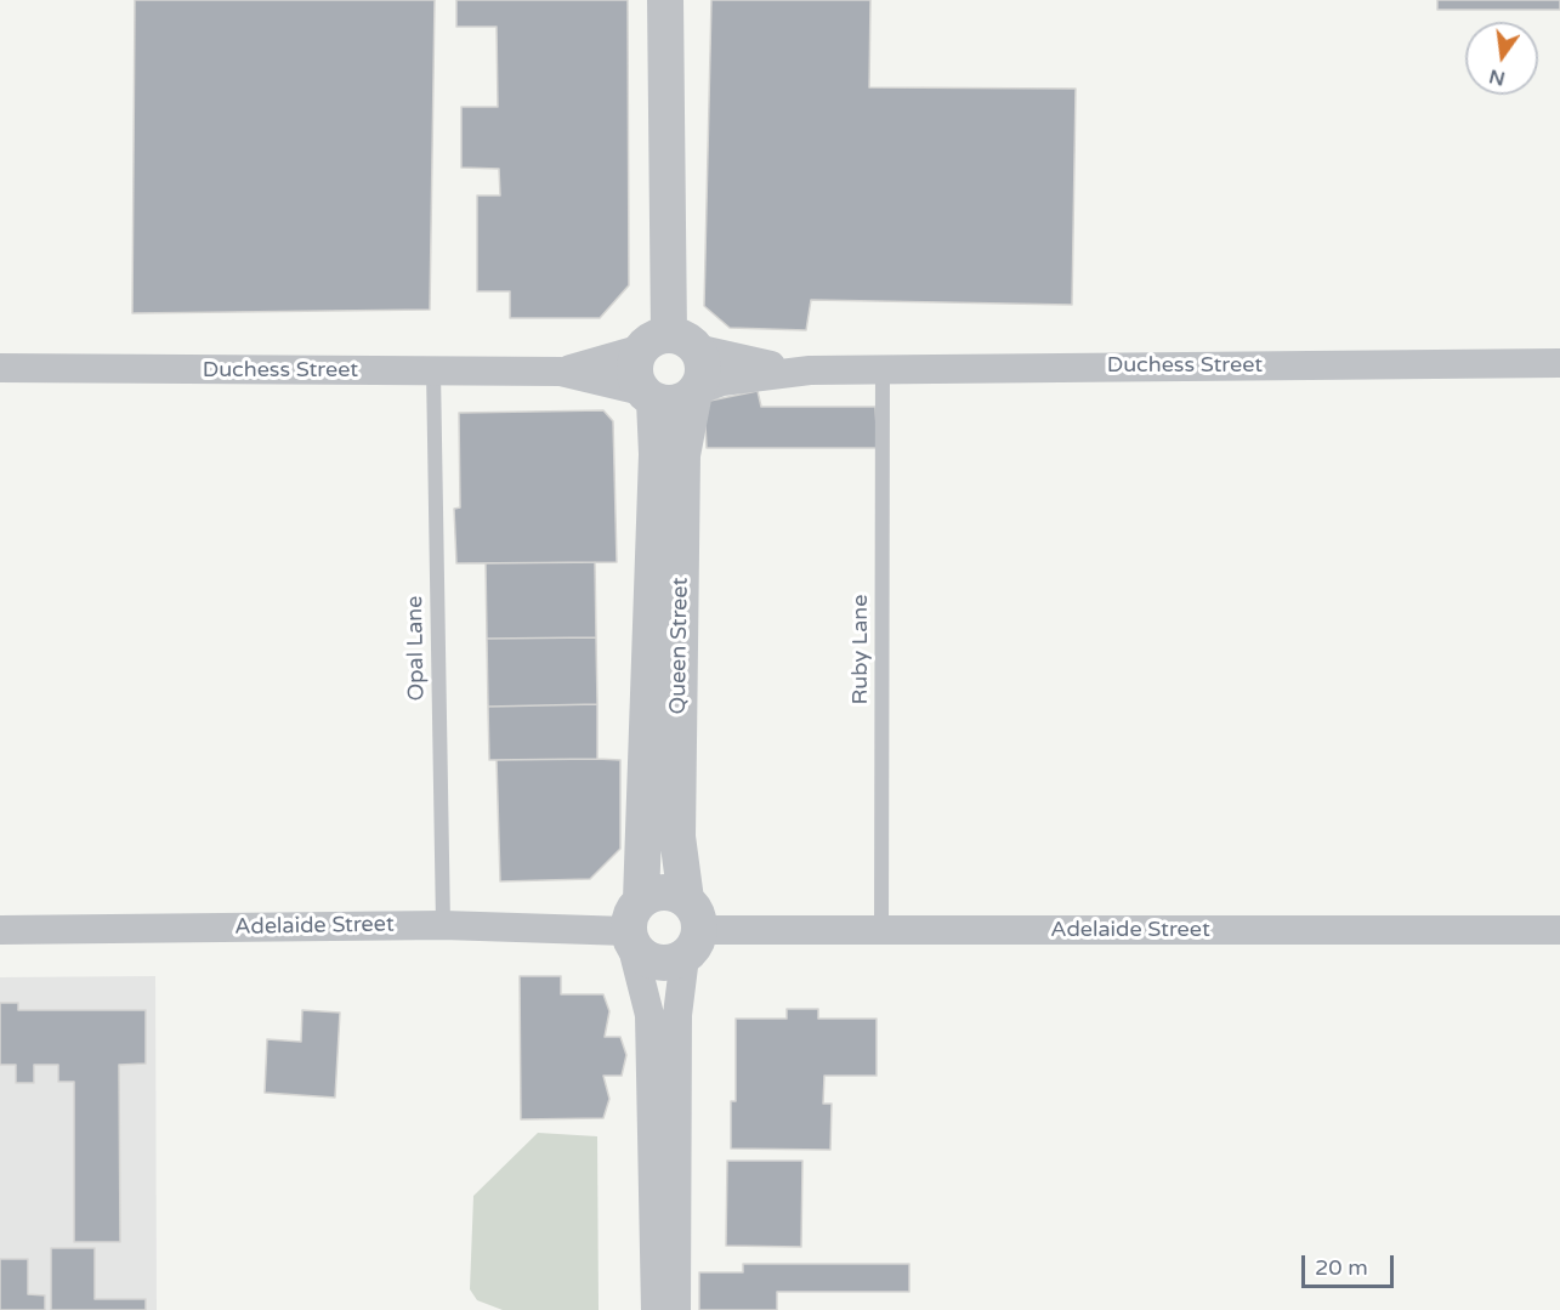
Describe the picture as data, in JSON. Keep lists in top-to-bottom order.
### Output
{
  "streets": {
    "street": ["Duchess Street", "Queen Street", "Adelaide Street"],
    "lane": ["Opal Lane", "Ruby Lane"]
  },
  "crossings": [
    ["Duchess Street", "Queen Street"],
    ["Duchess Street", "Opal Lane"],
    ["Duchess Street", "Ruby Lane"],
    ["Queen Street", "Adelaide Street"],
    ["Opal Lane", "Adelaide Street"],
    ["Ruby Lane", "Adelaide Street"]
  ],
  "scale_bar": "20 m",
  "north": "bottom"
}
